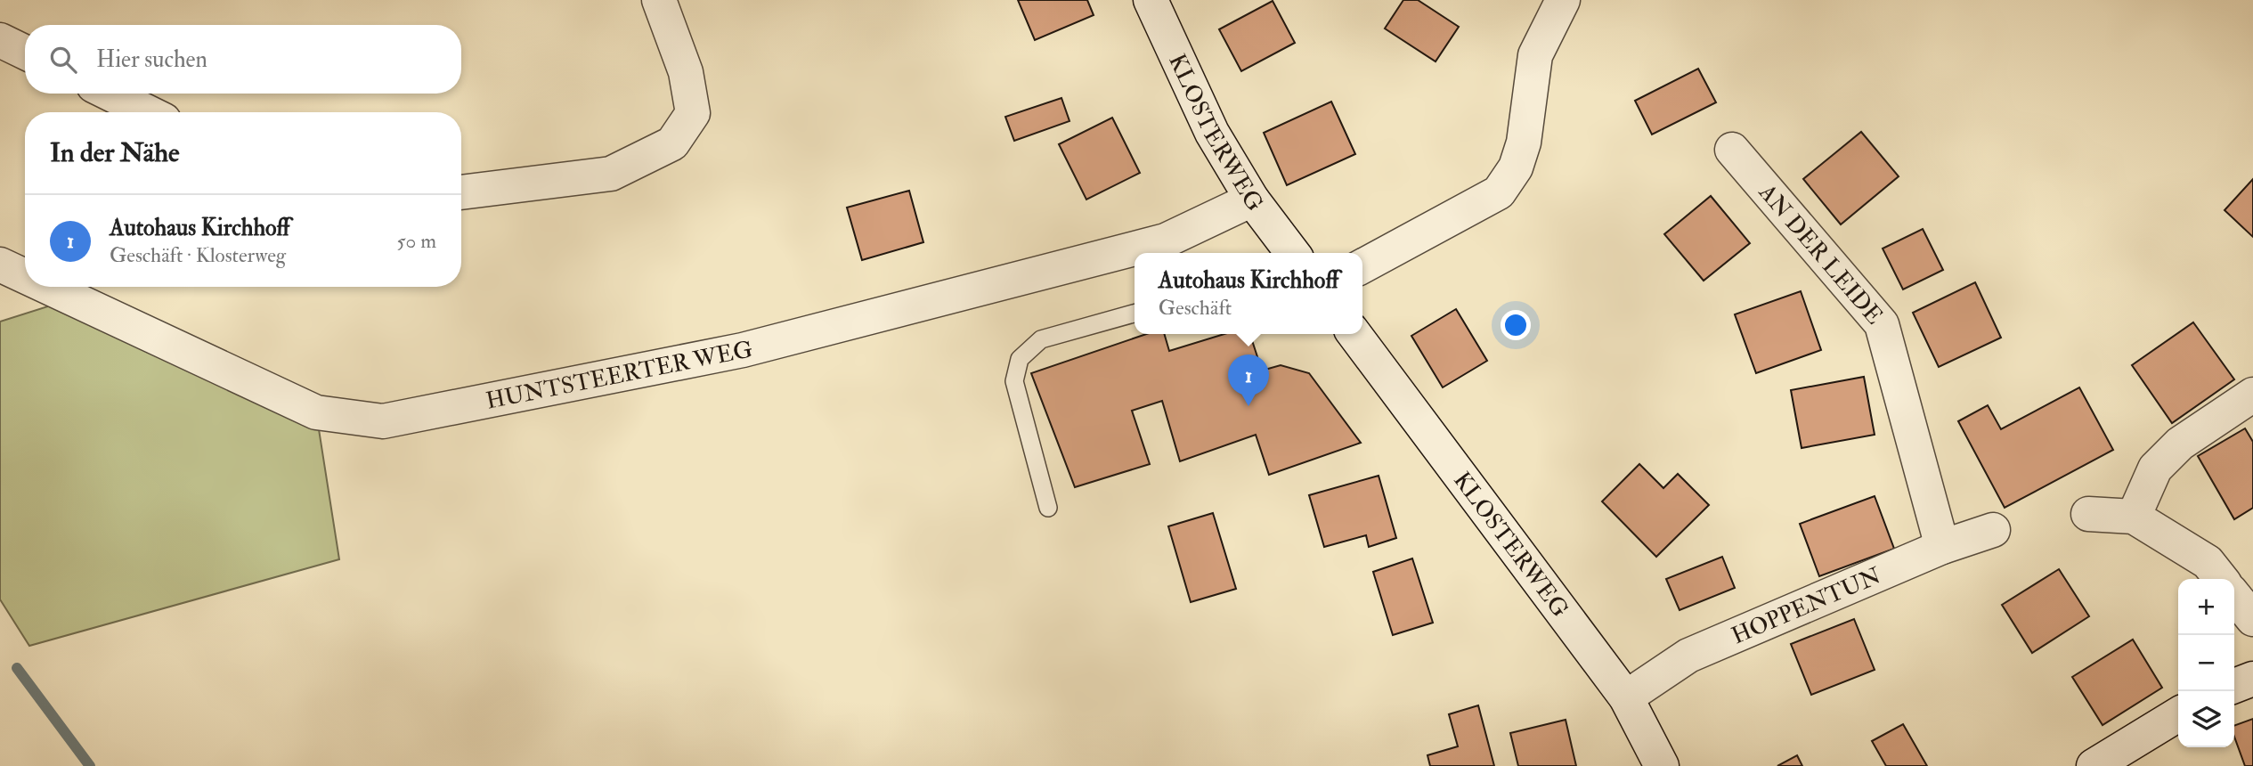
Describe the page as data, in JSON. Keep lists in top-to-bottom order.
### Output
{
  "streets": {
    "street": [
      "KLOSTERWEG",
      "AN DER LEIDE",
      "HUNTSTEERTER WEG",
      "HOPPENTUN"
    ]
  },
  "crossings": [
    ["KLOSTERWEG", "HUNTSTEERTER WEG"],
    ["KLOSTERWEG", "HOPPENTUN"],
    ["AN DER LEIDE", "HOPPENTUN"]
  ],
  "page": {
    "search": "Hier suchen",
    "heading": "In der Nähe",
    "list": [
      {
        "mark": "1",
        "name": "Autohaus Kirchhoff",
        "note": "Geschäft · Klosterweg",
        "value": "50 m"
      }
    ],
    "popup": ["Autohaus Kirchhoff", "Geschäft"],
    "pins": "1",
    "map_buttons": ["+", "−"]
  }
}
